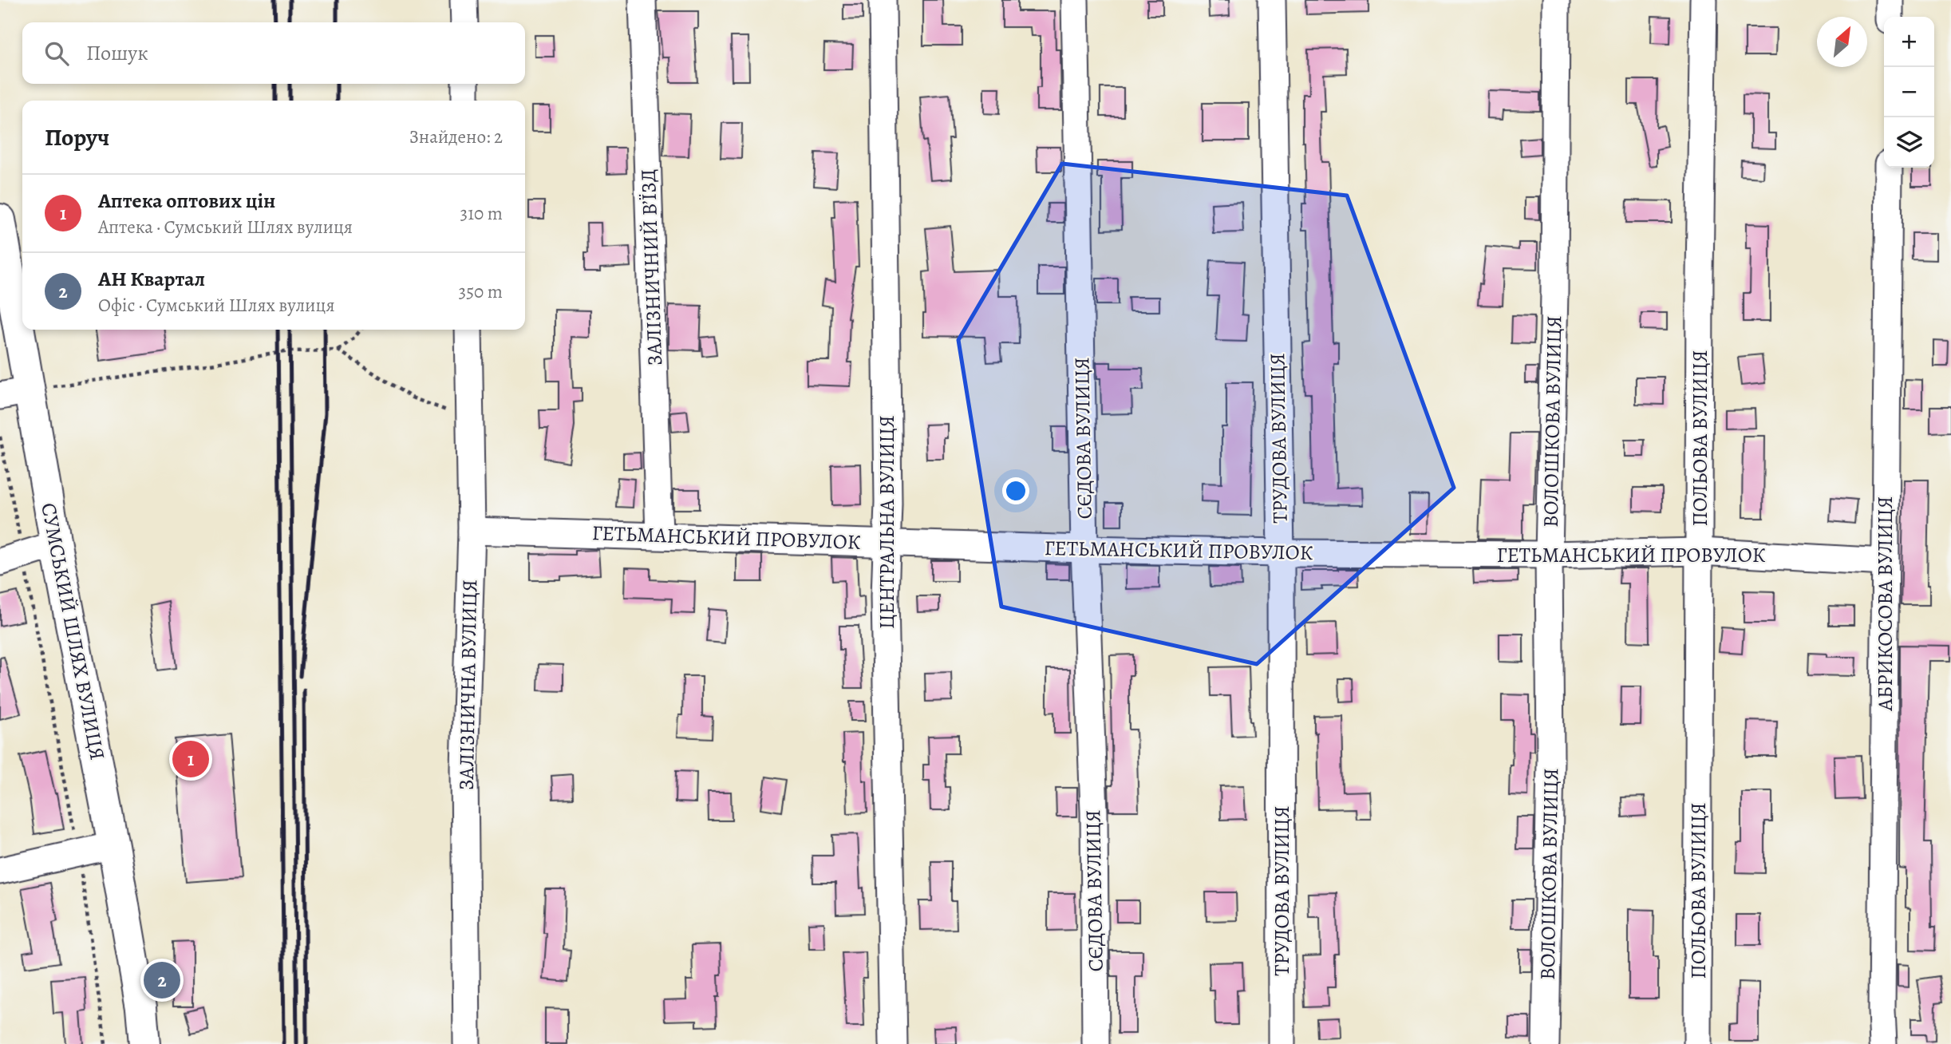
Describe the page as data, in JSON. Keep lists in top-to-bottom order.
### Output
{
  "streets": {
    "main road": ["СУМСЬКИЙ ШЛЯХ ВУЛИЦЯ"],
    "street": [
      "ЗАЛІЗНИЧНИЙ В’ЇЗД",
      "ВОЛОШКОВА ВУЛИЦЯ",
      "СЄДОВА ВУЛИЦЯ",
      "ТРУДОВА ВУЛИЦЯ",
      "ПОЛЬОВА ВУЛИЦЯ",
      "ЦЕНТРАЛЬНА ВУЛИЦЯ",
      "ГЕТЬМАНСЬКИЙ ПРОВУЛОК",
      "АБРИКОСОВА ВУЛИЦЯ",
      "ЗАЛІЗНИЧНА ВУЛИЦЯ"
    ]
  },
  "crossings": [
    ["ЗАЛІЗНИЧНИЙ В’ЇЗД", "ГЕТЬМАНСЬКИЙ ПРОВУЛОК"],
    ["ВОЛОШКОВА ВУЛИЦЯ", "ГЕТЬМАНСЬКИЙ ПРОВУЛОК"],
    ["СЄДОВА ВУЛИЦЯ", "ГЕТЬМАНСЬКИЙ ПРОВУЛОК"],
    ["ТРУДОВА ВУЛИЦЯ", "ГЕТЬМАНСЬКИЙ ПРОВУЛОК"],
    ["ПОЛЬОВА ВУЛИЦЯ", "ГЕТЬМАНСЬКИЙ ПРОВУЛОК"],
    ["ЦЕНТРАЛЬНА ВУЛИЦЯ", "ГЕТЬМАНСЬКИЙ ПРОВУЛОК"],
    ["ГЕТЬМАНСЬКИЙ ПРОВУЛОК", "АБРИКОСОВА ВУЛИЦЯ"],
    ["ГЕТЬМАНСЬКИЙ ПРОВУЛОК", "ЗАЛІЗНИЧНА ВУЛИЦЯ"]
  ],
  "north": "top right",
  "page": {
    "map_buttons": ["+", "−"],
    "search": "Пошук",
    "heading": ["Поруч", "Знайдено: 2"],
    "list": [
      {
        "mark": "1",
        "name": "Аптека оптових цін",
        "note": "Аптека · Сумський Шлях вулиця",
        "value": "310 m"
      },
      {
        "mark": "2",
        "name": "АН Квартал",
        "note": "Офіс · Сумський Шлях вулиця",
        "value": "350 m"
      }
    ],
    "pins": ["1", "2"]
  }
}
